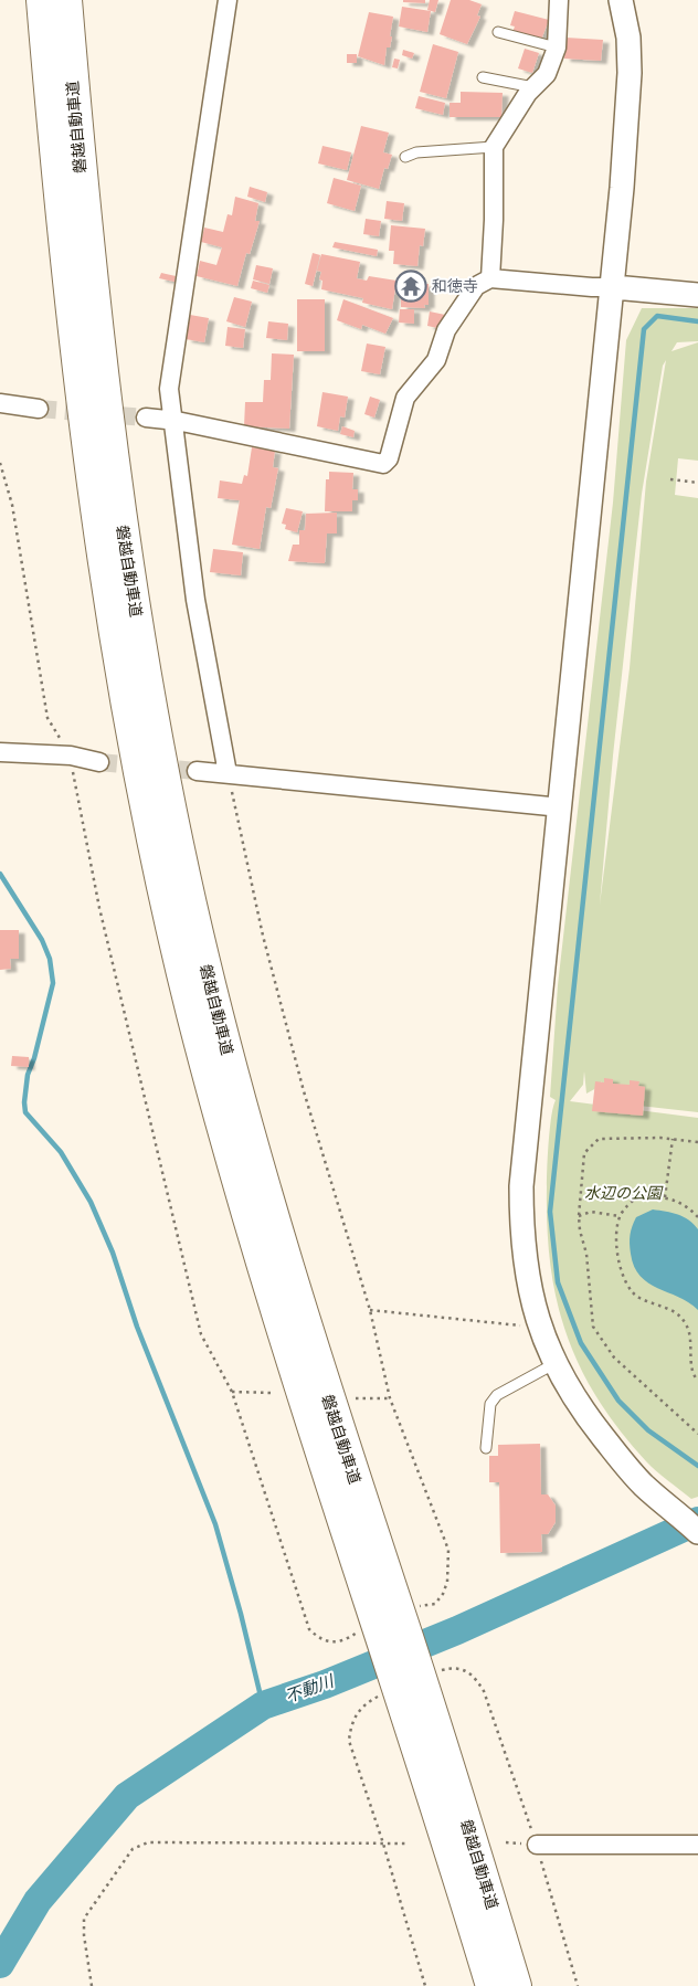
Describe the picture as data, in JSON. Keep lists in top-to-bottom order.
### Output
{
  "streets": {
    "highway": ["磐越自動車道"]
  },
  "water": ["不動川"],
  "parks": ["水辺の公園"],
  "places": {
    "temple": ["和徳寺"]
  }
}
